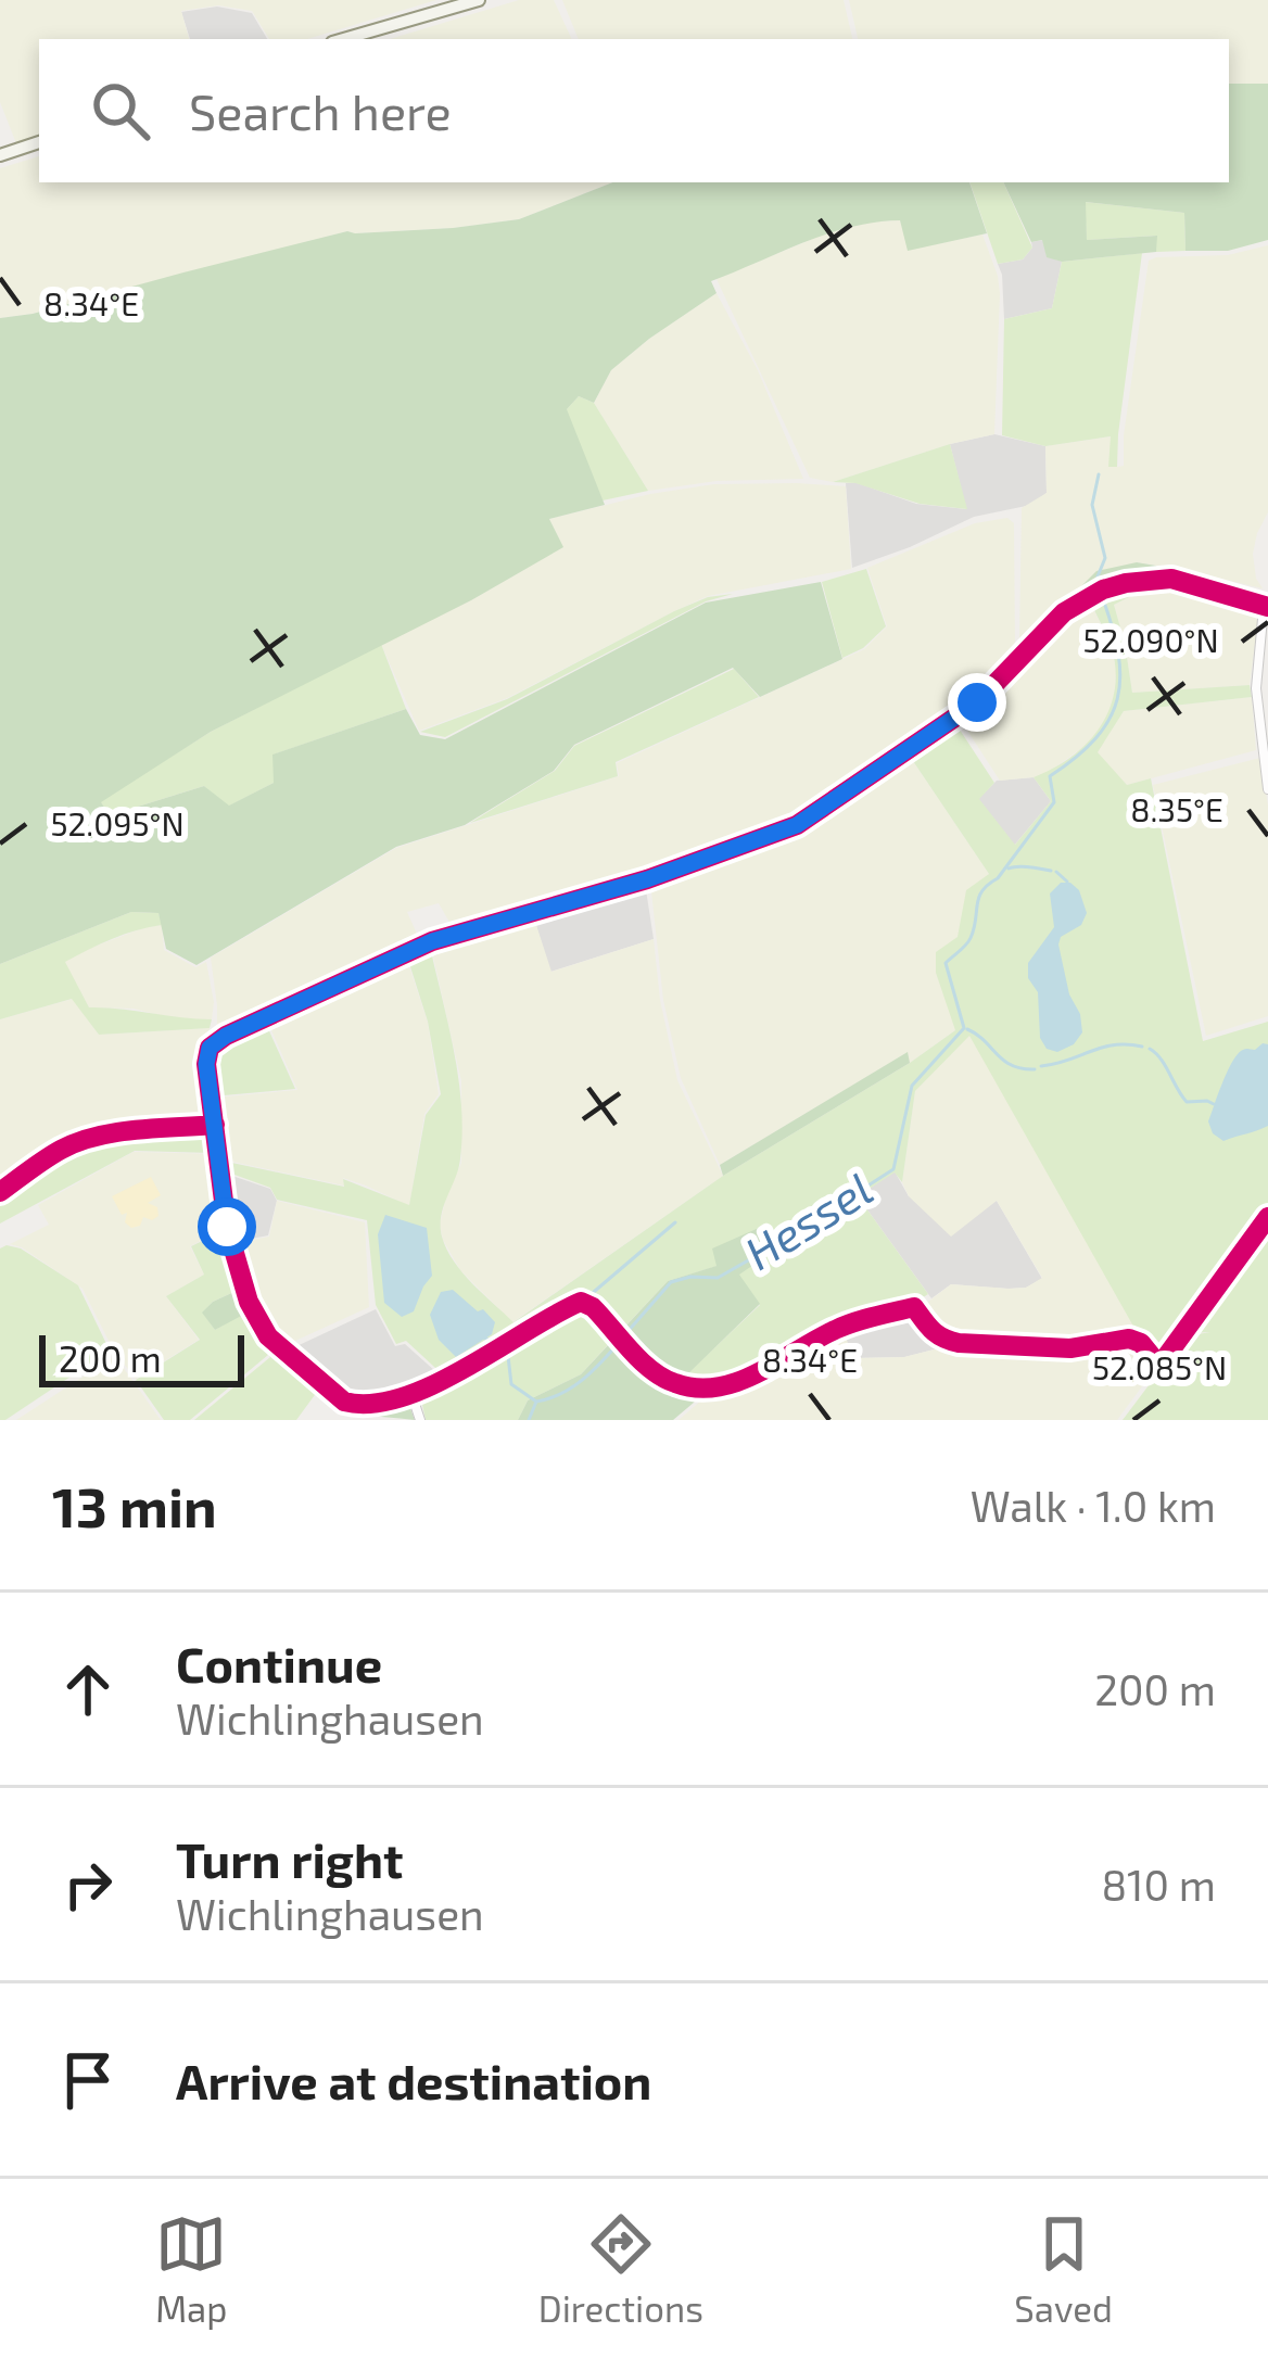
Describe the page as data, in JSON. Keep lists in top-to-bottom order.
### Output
{
  "water": ["Hessel"],
  "scale_bar": "200 m",
  "page": {
    "search": "Search here",
    "scale": "200 m",
    "heading": ["13 min", "Walk · 1.0 km"],
    "list": [
      ["Continue", "Wichlinghausen", "200 m"],
      ["Turn right", "Wichlinghausen", "810 m"],
      "Arrive at destination"
    ],
    "nav": ["Map", "Directions", "Saved"]
  },
  "coordinates": [
    "8.34°E",
    "52.090°N",
    "8.35°E",
    "52.095°N",
    "52.085°N"
  ]
}
